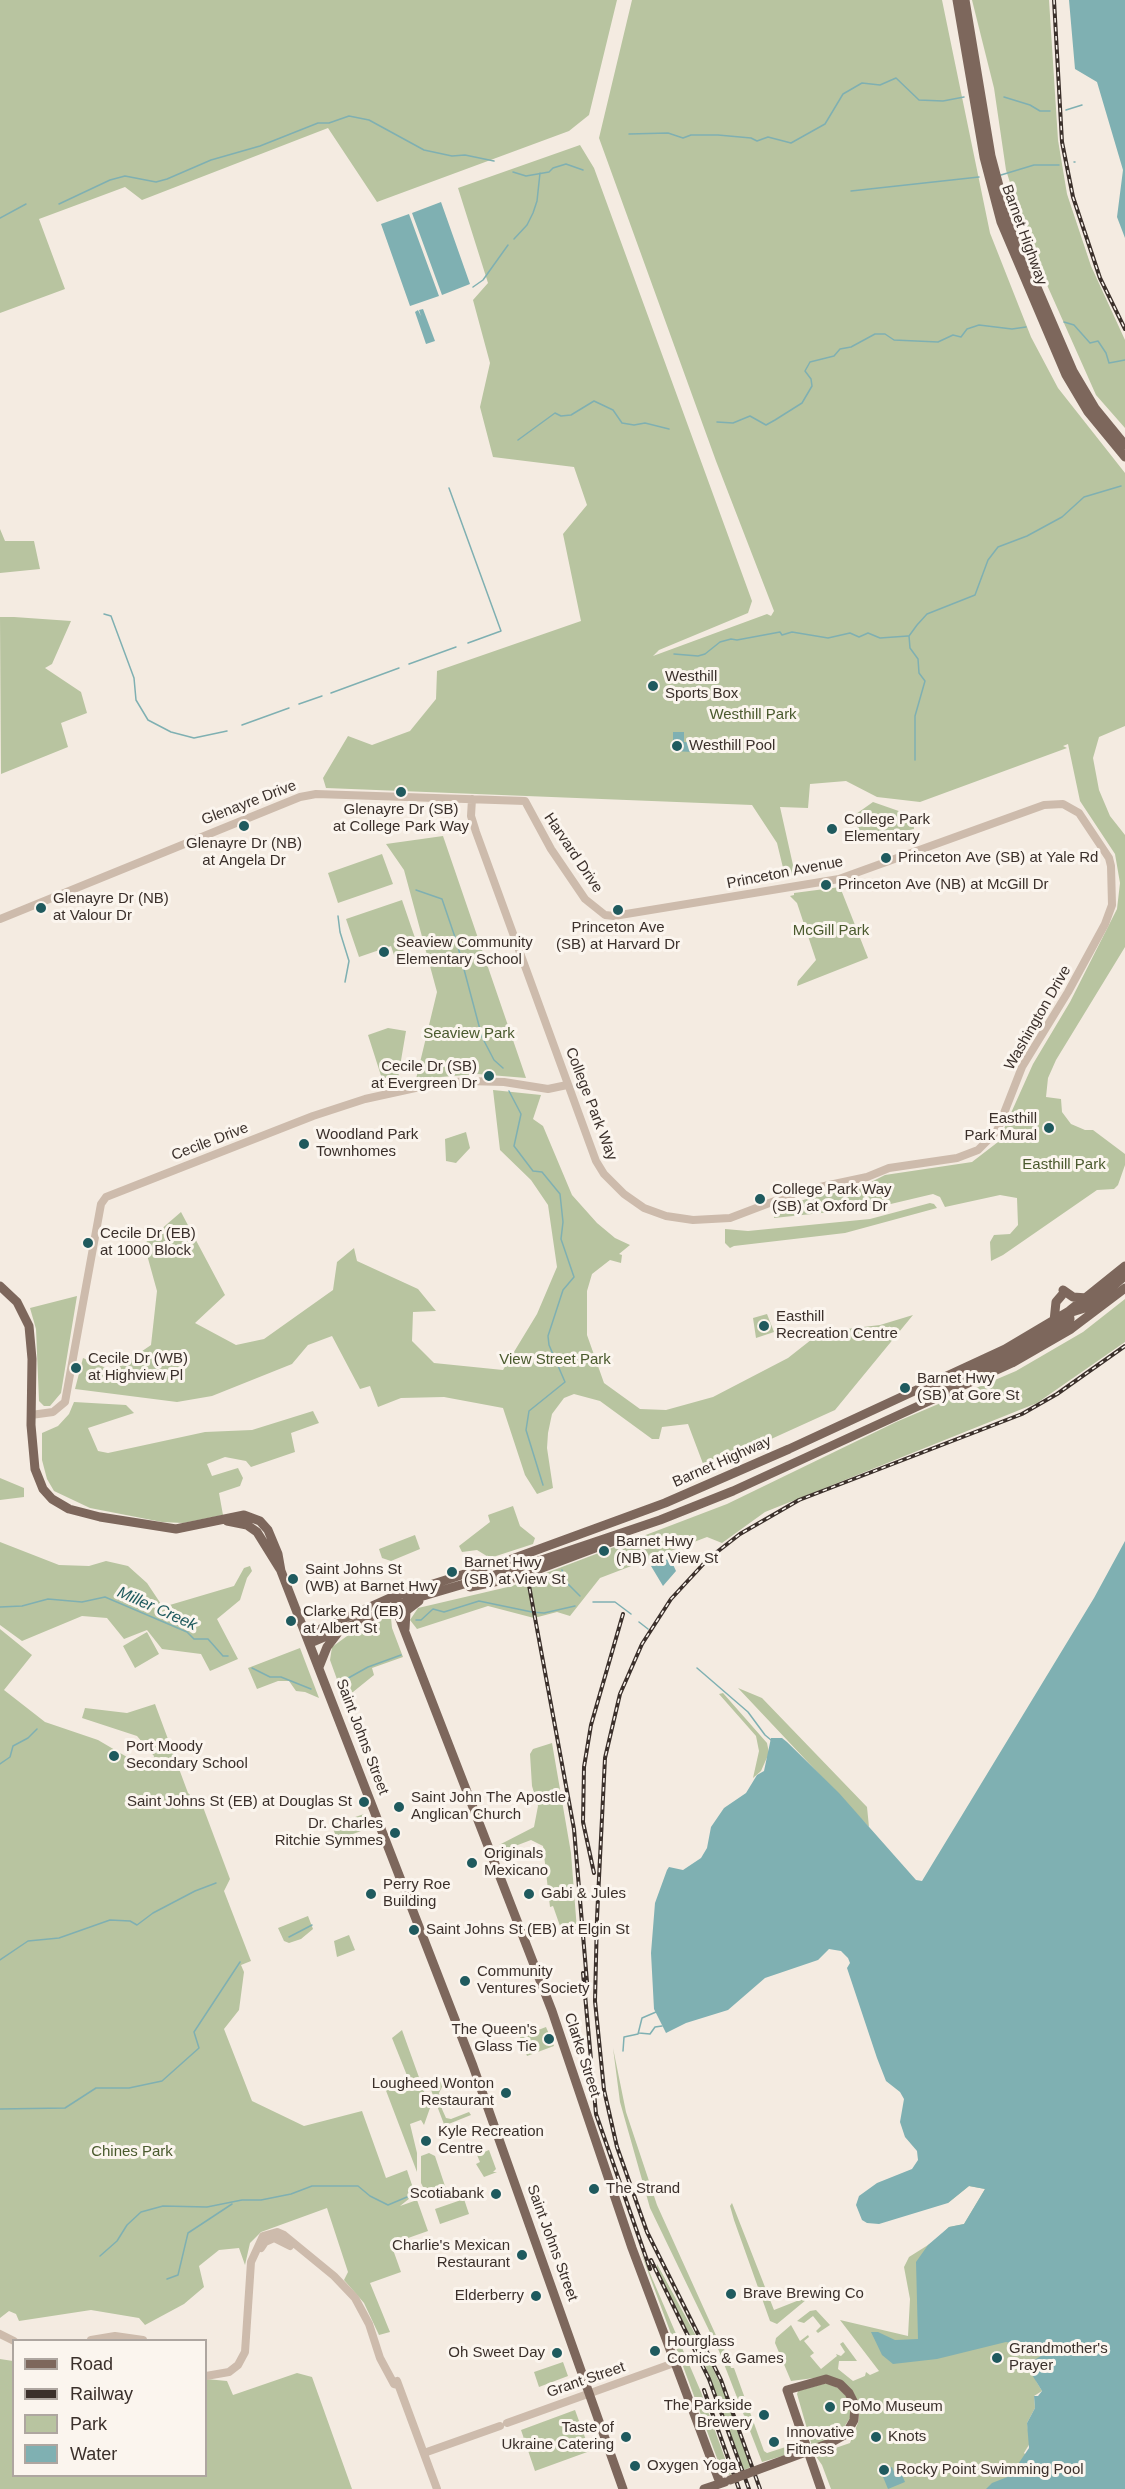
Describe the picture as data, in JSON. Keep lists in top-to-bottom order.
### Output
{
  "streets": {
    "main road": ["Barnet Highway", "Saint Johns Street", "Clarke Street"],
    "street": [
      "Glenayre Drive",
      "Harvard Drive",
      "Princeton Avenue",
      "Washington Drive",
      "College Park Way",
      "Cecile Drive",
      "Grant Street"
    ]
  },
  "crossings": [
    ["Barnet Highway", "Saint Johns Street"],
    ["Barnet Highway", "Clarke Street"],
    ["Glenayre Drive", "Harvard Drive"],
    ["Glenayre Drive", "College Park Way"],
    ["Harvard Drive", "Princeton Avenue"],
    ["Princeton Avenue", "Washington Drive"],
    ["Washington Drive", "College Park Way"],
    ["College Park Way", "Cecile Drive"],
    ["Saint Johns Street", "Grant Street"],
    ["Clarke Street", "Grant Street"]
  ],
  "water": ["Miller Creek"],
  "parks": [
    "Westhill Park",
    "McGill Park",
    "Seaview Park",
    "Easthill Park",
    "View Street Park",
    "Chines Park"
  ],
  "places": [
    "Westhill Sports Box",
    "Westhill Pool",
    "Glenayre Dr (SB) at College Park Way",
    "Glenayre Dr (NB) at Angela Dr",
    "College Park Elementary",
    "Princeton Ave (SB) at Yale Rd",
    "Princeton Ave (NB) at McGill Dr",
    "Glenayre Dr (NB) at Valour Dr",
    "Princeton Ave (SB) at Harvard Dr",
    "Seaview Community Elementary School",
    "Cecile Dr (SB) at Evergreen Dr",
    "Easthill Park Mural",
    "Woodland Park Townhomes",
    "College Park Way (SB) at Oxford Dr",
    "Cecile Dr (EB) at 1000 Block",
    "Easthill Recreation Centre",
    "Cecile Dr (WB) at Highview Pl",
    "Barnet Hwy (SB) at Gore St",
    "Barnet Hwy (NB) at View St",
    "Barnet Hwy (SB) at View St",
    "Saint Johns St (WB) at Barnet Hwy",
    "Clarke Rd (EB) at Albert St",
    "Port Moody Secondary School",
    "Saint Johns St (EB) at Douglas St",
    "Saint John The Apostle Anglican Church",
    "Dr. Charles Ritchie Symmes",
    "Originals Mexicano",
    "Perry Roe Building",
    "Gabi & Jules",
    "Saint Johns St (EB) at Elgin St",
    "Community Ventures Society",
    "The Queen's Glass Tie",
    "Lougheed Wonton Restaurant",
    "Kyle Recreation Centre",
    "The Strand",
    "Scotiabank",
    "Charlie's Mexican Restaurant",
    "Brave Brewing Co",
    "Elderberry",
    "Hourglass Comics & Games",
    "Oh Sweet Day",
    "Grandmother's Prayer",
    "PoMo Museum",
    "The Parkside Brewery",
    "Taste of Ukraine Catering",
    "Knots",
    "Innovative Fitness",
    "Oxygen Yoga",
    "Rocky Point Swimming Pool"
  ],
  "legend": [
    "Road",
    "Railway",
    "Park",
    "Water"
  ]
}
